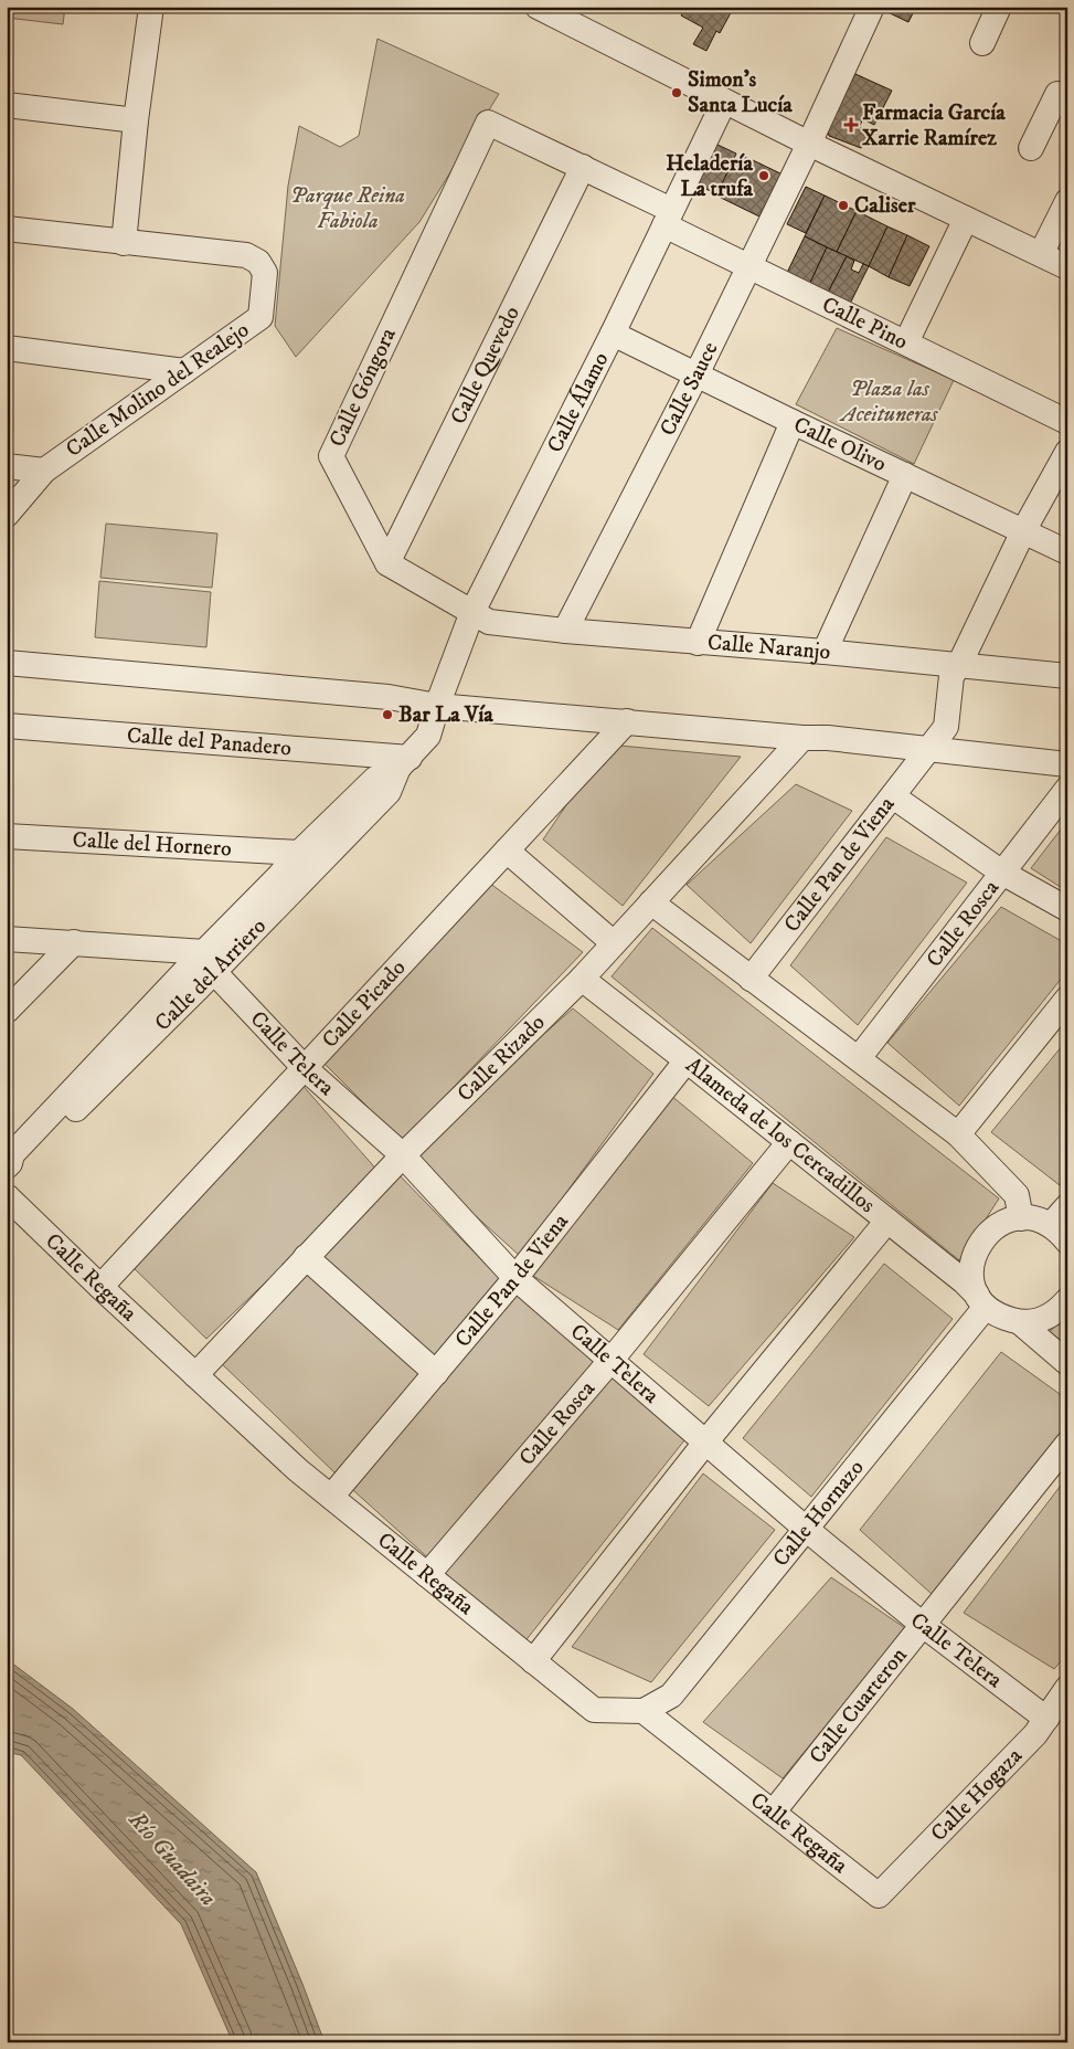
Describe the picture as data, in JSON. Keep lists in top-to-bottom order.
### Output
{
  "streets": {
    "street": [
      "Calle Pino",
      "Calle Quevedo",
      "Calle Góngora",
      "Calle Sauce",
      "Calle Molino del Realejo",
      "Calle Álamo",
      "Calle Olivo",
      "Calle Naranjo",
      "Calle del Panadero",
      "Calle del Hornero",
      "Calle Pan de Viena",
      "Calle Rosca",
      "Calle del Arriero",
      "Calle Picado",
      "Calle Telera",
      "Calle Rizado",
      "Alameda de los Cercadillos",
      "Calle Regaña",
      "Calle Hornazo",
      "Calle Cuarteron",
      "Calle Hogaza"
    ]
  },
  "crossings": [
    ["Calle Pino", "Calle Quevedo"],
    ["Calle Pino", "Calle Góngora"],
    ["Calle Pino", "Calle Sauce"],
    ["Calle Pino", "Calle Álamo"],
    ["Calle Quevedo", "Calle Góngora"],
    ["Calle Sauce", "Calle Olivo"],
    ["Calle Sauce", "Calle Naranjo"],
    ["Calle Álamo", "Calle Olivo"],
    ["Calle Álamo", "Calle Naranjo"],
    ["Calle Álamo", "Calle del Arriero"],
    ["Calle Olivo", "Calle Pan de Viena"],
    ["Calle Naranjo", "Calle Pan de Viena"],
    ["Calle del Panadero", "Calle del Arriero"],
    ["Calle del Hornero", "Calle del Arriero"],
    ["Calle Pan de Viena", "Calle Telera"],
    ["Calle Pan de Viena", "Alameda de los Cercadillos"],
    ["Calle Pan de Viena", "Calle Regaña"],
    ["Calle Rosca", "Calle Telera"],
    ["Calle Rosca", "Alameda de los Cercadillos"],
    ["Calle Rosca", "Calle Regaña"],
    ["Calle del Arriero", "Calle Telera"],
    ["Calle Picado", "Calle Telera"],
    ["Calle Picado", "Calle Regaña"],
    ["Calle Telera", "Calle Rizado"],
    ["Calle Telera", "Calle Hornazo"],
    ["Calle Telera", "Calle Cuarteron"],
    ["Calle Telera", "Calle Hogaza"],
    ["Calle Rizado", "Alameda de los Cercadillos"],
    ["Calle Rizado", "Calle Regaña"],
    ["Alameda de los Cercadillos", "Calle Hornazo"],
    ["Calle Regaña", "Calle Hornazo"],
    ["Calle Regaña", "Calle Cuarteron"],
    ["Calle Regaña", "Calle Hogaza"]
  ],
  "water": ["Río Guadaira"],
  "parks": ["Parque Reina Fabiola", "Plaza las Aceituneras"],
  "places": {
    "other": [
      "Simon's Santa Lucía",
      "Heladería La trufa",
      "Caliser",
      "Bar La Vía"
    ],
    "health": ["Farmacia García Xarrie Ramírez"]
  }
}
